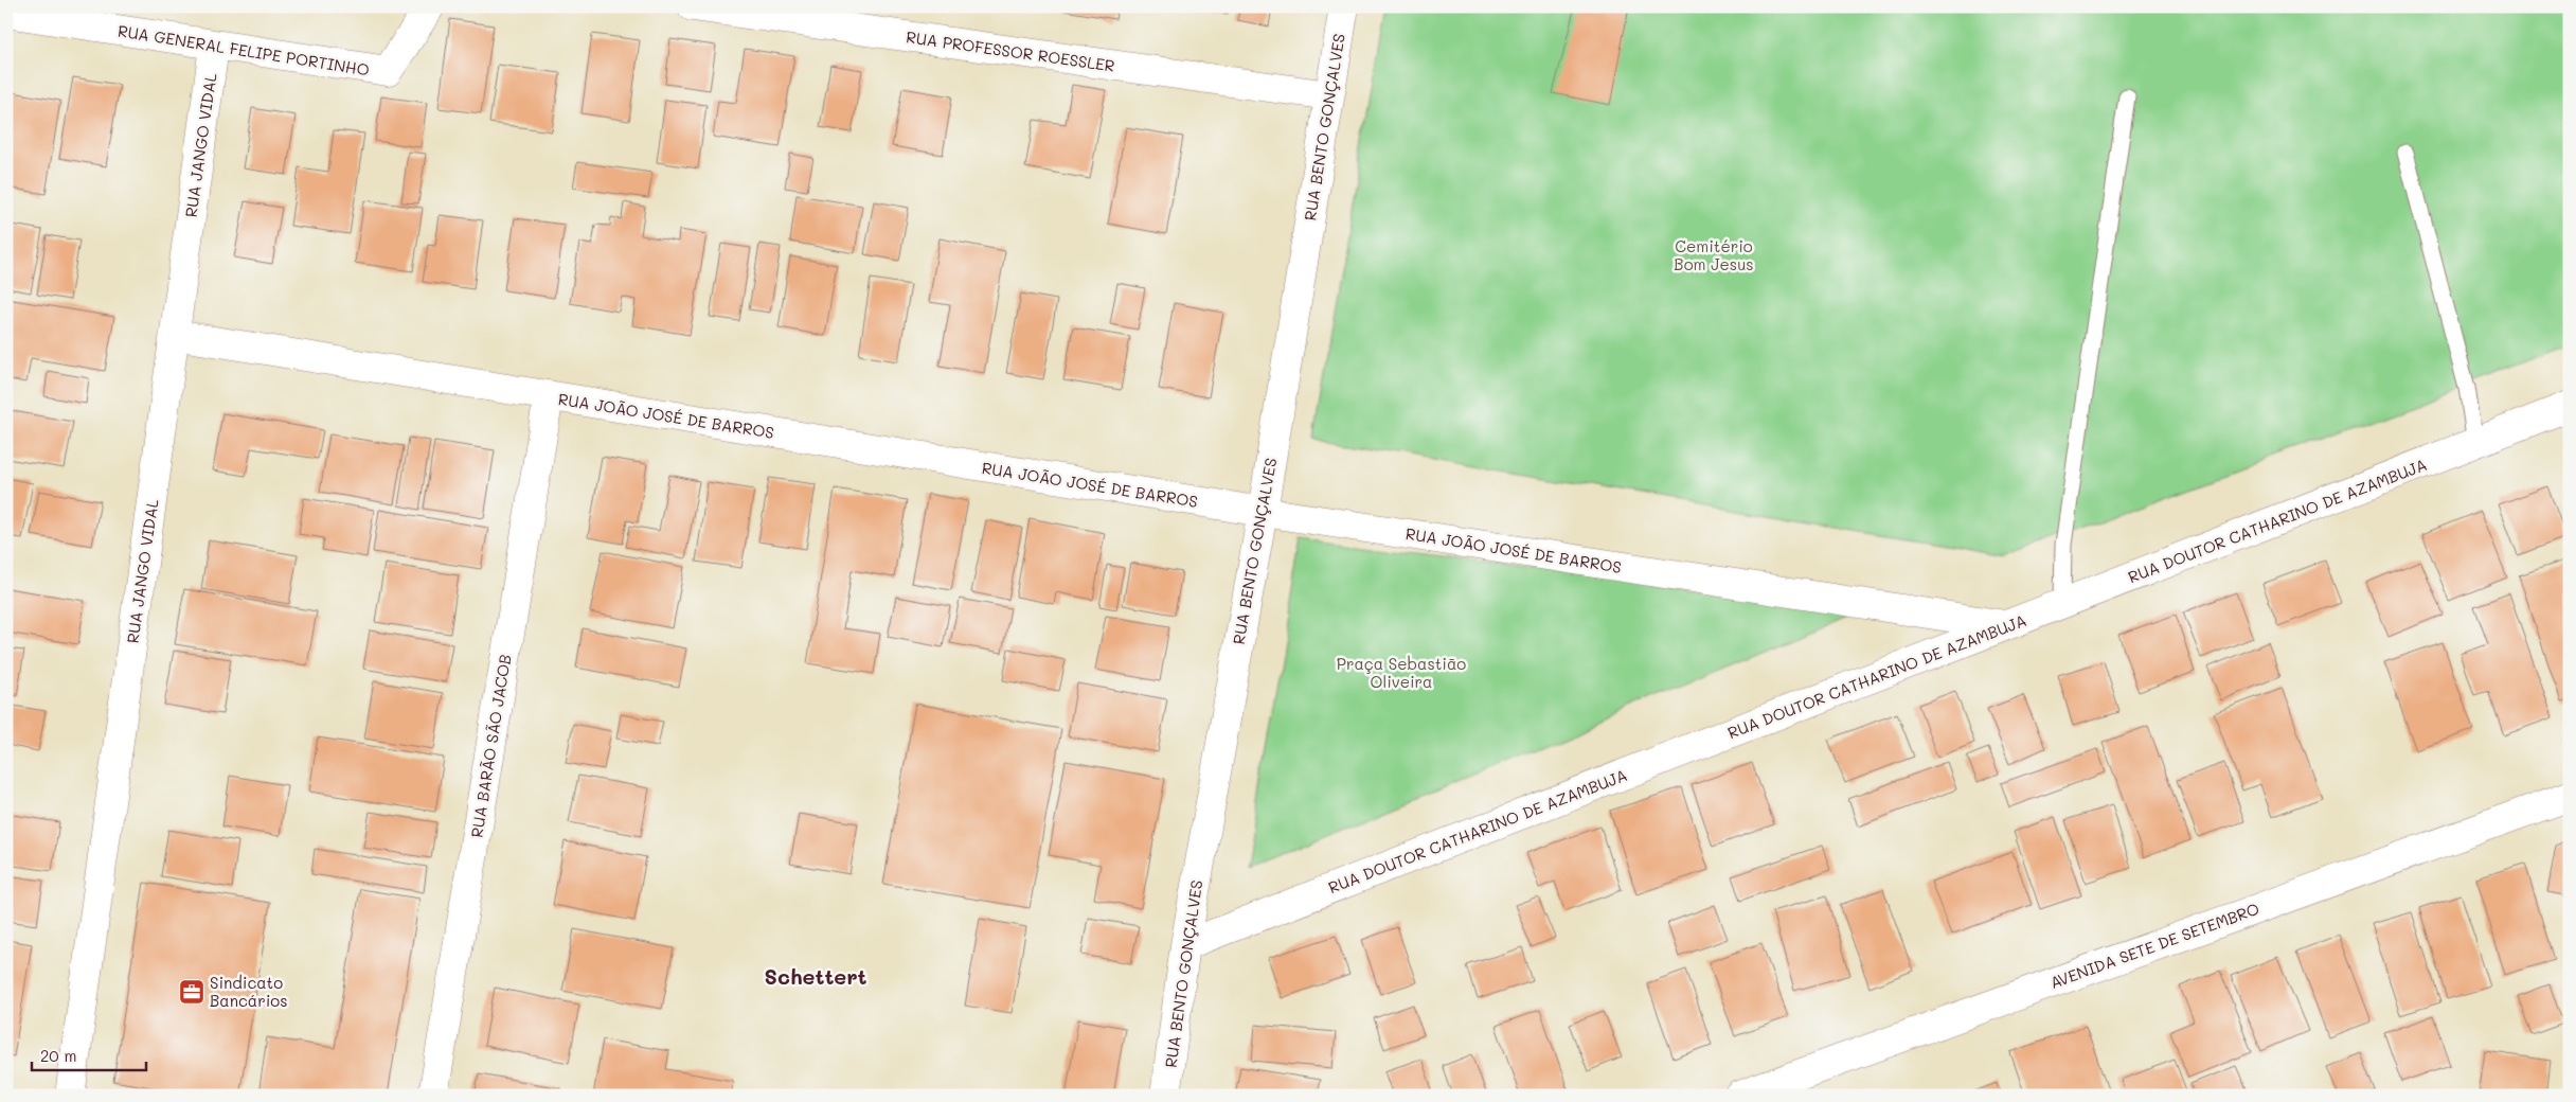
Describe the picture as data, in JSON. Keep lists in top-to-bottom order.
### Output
{
  "streets": {
    "street": [
      "RUA GENERAL FELIPE PORTINHO",
      "RUA PROFESSOR ROESSLER",
      "RUA BENTO GONÇALVES",
      "RUA JANGO VIDAL",
      "RUA JOÃO JOSÉ DE BARROS",
      "RUA DOUTOR CATHARINO DE AZAMBUJA",
      "RUA BARÃO SÃO JACOB",
      "AVENIDA SETE DE SETEMBRO"
    ]
  },
  "crossings": [
    ["RUA GENERAL FELIPE PORTINHO", "RUA JANGO VIDAL"],
    ["RUA PROFESSOR ROESSLER", "RUA BENTO GONÇALVES"],
    ["RUA BENTO GONÇALVES", "RUA JOÃO JOSÉ DE BARROS"],
    ["RUA BENTO GONÇALVES", "RUA DOUTOR CATHARINO DE AZAMBUJA"],
    ["RUA JANGO VIDAL", "RUA JOÃO JOSÉ DE BARROS"],
    ["RUA JOÃO JOSÉ DE BARROS", "RUA DOUTOR CATHARINO DE AZAMBUJA"],
    ["RUA JOÃO JOSÉ DE BARROS", "RUA BARÃO SÃO JACOB"]
  ],
  "districts": ["Schettert"],
  "parks": ["Cemitério Bom Jesus", "Praça Sebastião Oliveira"],
  "places": {
    "office": ["Sindicato Bancários"]
  },
  "scale_bar": "20 m"
}
